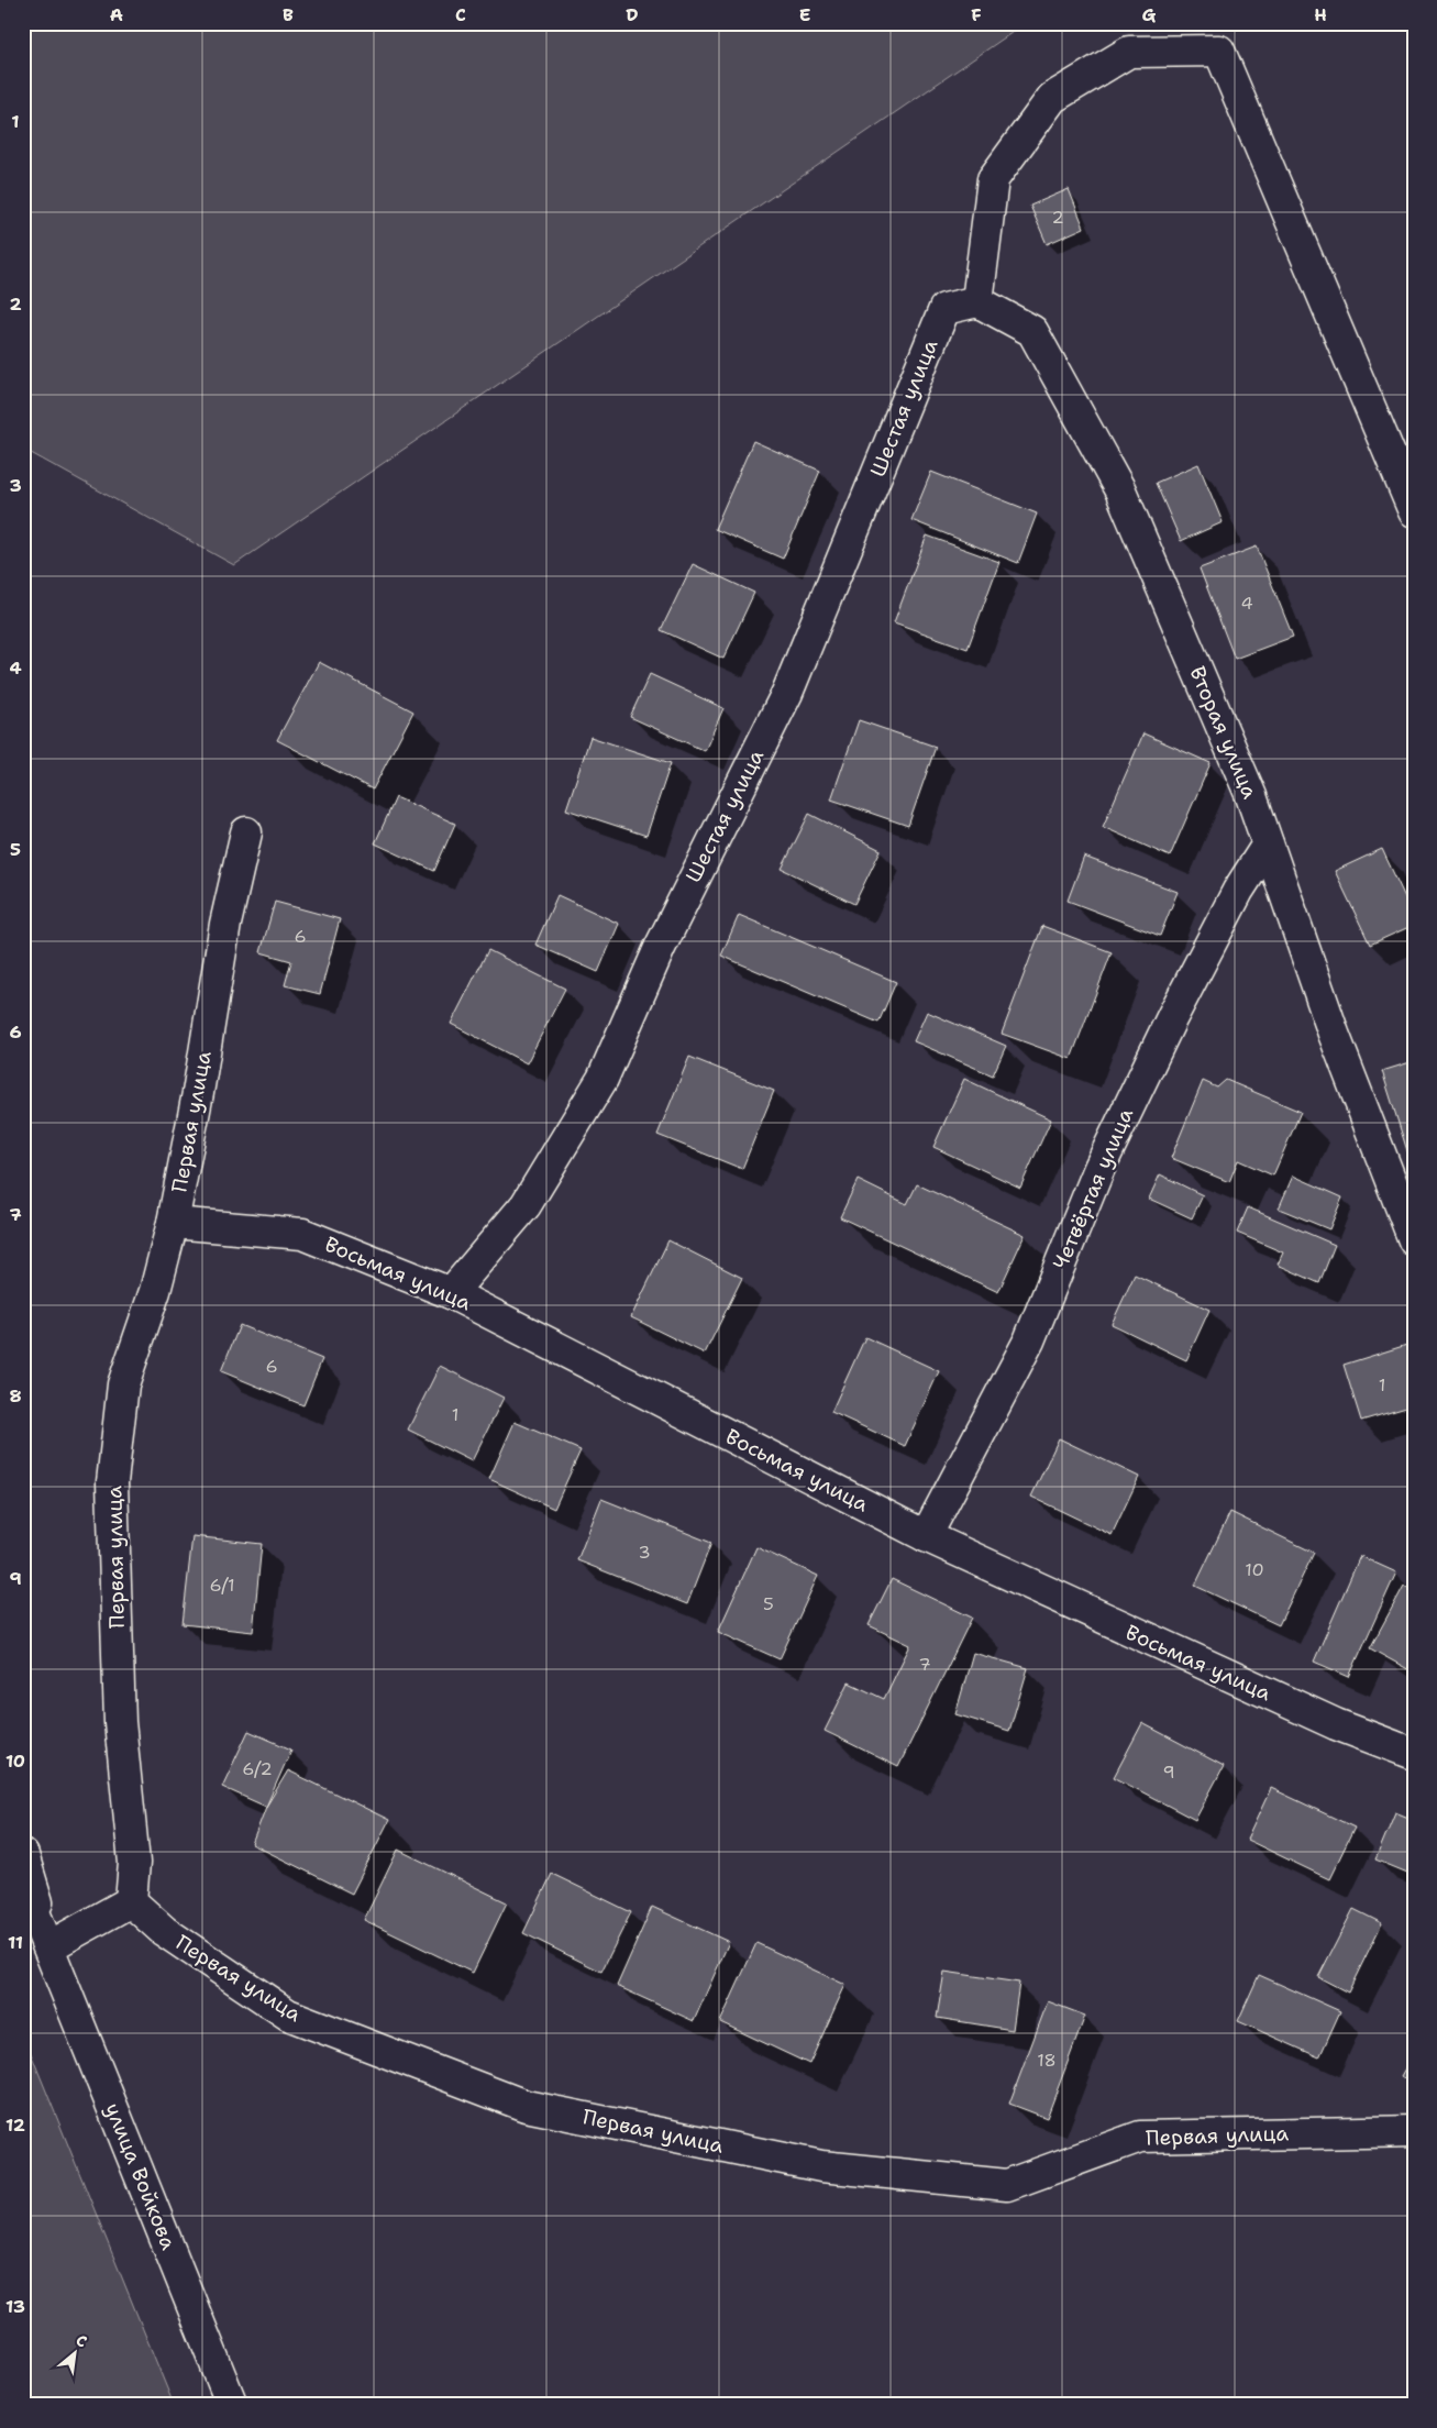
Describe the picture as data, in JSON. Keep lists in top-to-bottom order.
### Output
{
  "streets": {
    "street": [
      "Шестая улица",
      "Вторая улица",
      "Первая улица",
      "Четвёртая улица",
      "Восьмая улица",
      "улица Войкова"
    ]
  },
  "crossings": [
    ["Шестая улица", "Вторая улица"],
    ["Шестая улица", "Восьмая улица"],
    ["Вторая улица", "Четвёртая улица"],
    ["Первая улица", "Восьмая улица"],
    ["Четвёртая улица", "Восьмая улица"]
  ],
  "house_numbers": [
    "2",
    "4",
    "6",
    "6",
    "1",
    "1",
    "3",
    "10",
    "6/1",
    "5",
    "7",
    "6/2",
    "9",
    "18"
  ],
  "north": "top right",
  "grid": {
    "columns": [
      "A",
      "B",
      "C",
      "D",
      "E",
      "F",
      "G",
      "H"
    ],
    "rows": [
      "1",
      "2",
      "3",
      "4",
      "5",
      "6",
      "7",
      "8",
      "9",
      "10",
      "11",
      "12",
      "13"
    ]
  }
}
